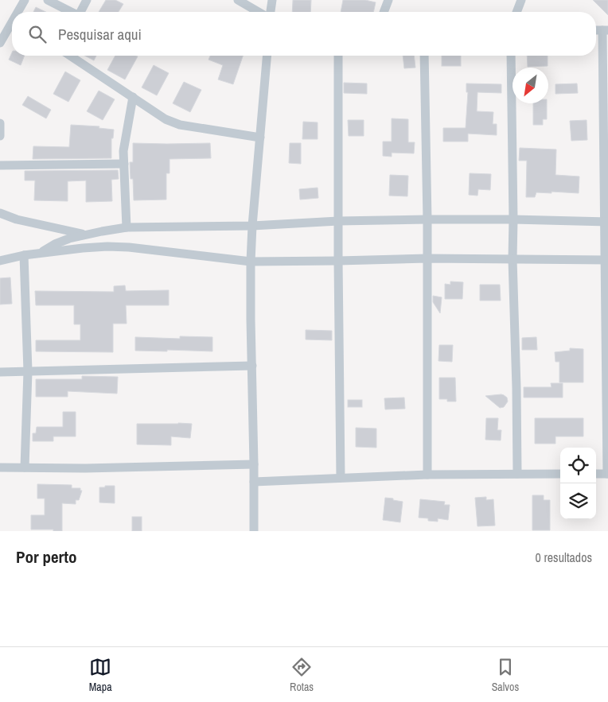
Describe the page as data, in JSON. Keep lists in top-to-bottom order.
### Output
{
  "north": "bottom left",
  "page": {
    "search": "Pesquisar aqui",
    "heading": ["Por perto", "0 resultados"],
    "nav": ["Mapa", "Rotas", "Salvos"]
  }
}
